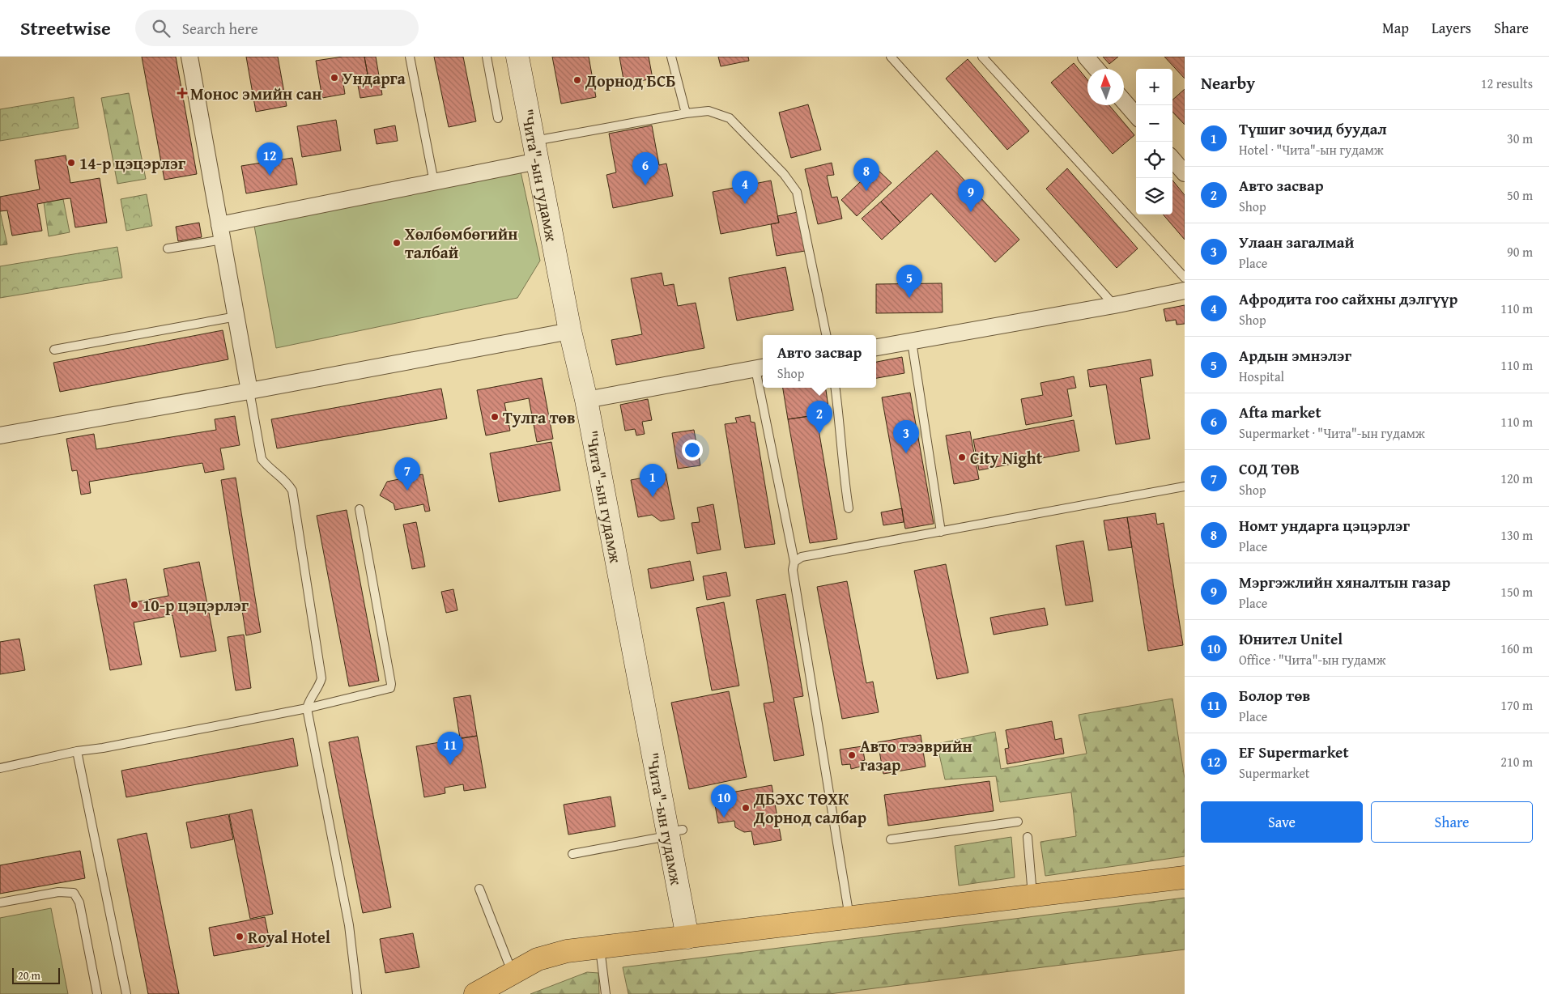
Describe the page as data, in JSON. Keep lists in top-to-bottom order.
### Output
{
  "streets": {
    "main road": ["\"Чита\"-ын гудамж"]
  },
  "places": {
    "other": [
      "Ундарга",
      "Дорнод БСБ",
      "14-р цэцэрлэг",
      "Хөлбөмбөгийн талбай",
      "Тулга төв",
      "City Night",
      "10-р цэцэрлэг",
      "Авто тээврийн газар",
      "ДБЭХС ТӨХК Дорнод салбар",
      "Royal Hotel"
    ],
    "health": ["Монос эмийн сан"]
  },
  "scale_bar": "20 m",
  "north": "top",
  "page": {
    "header": "Streetwise",
    "search": "Search here",
    "nav": ["Map", "Layers", "Share"],
    "heading": ["Nearby", "12 results"],
    "map_buttons": ["+", "−"],
    "list": [
      {
        "mark": "1",
        "name": "Түшиг зочид буудал",
        "note": "Hotel · \"Чита\"-ын гудамж",
        "value": "30 m"
      },
      {
        "mark": "2",
        "name": "Авто засвар",
        "note": "Shop",
        "value": "50 m"
      },
      {
        "mark": "3",
        "name": "Улаан загалмай",
        "note": "Place",
        "value": "90 m"
      },
      {
        "mark": "4",
        "name": "Афродита гоо сайхны дэлгүүр",
        "note": "Shop",
        "value": "110 m"
      },
      {
        "mark": "5",
        "name": "Ардын эмнэлэг",
        "note": "Hospital",
        "value": "110 m"
      },
      {
        "mark": "6",
        "name": "Afta market",
        "note": "Supermarket · \"Чита\"-ын гудамж",
        "value": "110 m"
      },
      {
        "mark": "7",
        "name": "СОД ТӨВ",
        "note": "Shop",
        "value": "120 m"
      },
      {
        "mark": "8",
        "name": "Номт ундарга цэцэрлэг",
        "note": "Place",
        "value": "130 m"
      },
      {
        "mark": "9",
        "name": "Мэргэжлийн хяналтын газар",
        "note": "Place",
        "value": "150 m"
      },
      {
        "mark": "10",
        "name": "Юнител Unitel",
        "note": "Office · \"Чита\"-ын гудамж",
        "value": "160 m"
      },
      {
        "mark": "11",
        "name": "Болор төв",
        "note": "Place",
        "value": "170 m"
      },
      {
        "mark": "12",
        "name": "EF Supermarket",
        "note": "Supermarket",
        "value": "210 m"
      }
    ],
    "pins": [
      "12",
      "6",
      "8",
      "4",
      "9",
      "5",
      "2",
      "3",
      "7",
      "1",
      "11",
      "10"
    ],
    "popup": ["Авто засвар", "Shop"],
    "buttons": ["Save", "Share"],
    "scale": "20 m"
  }
}
